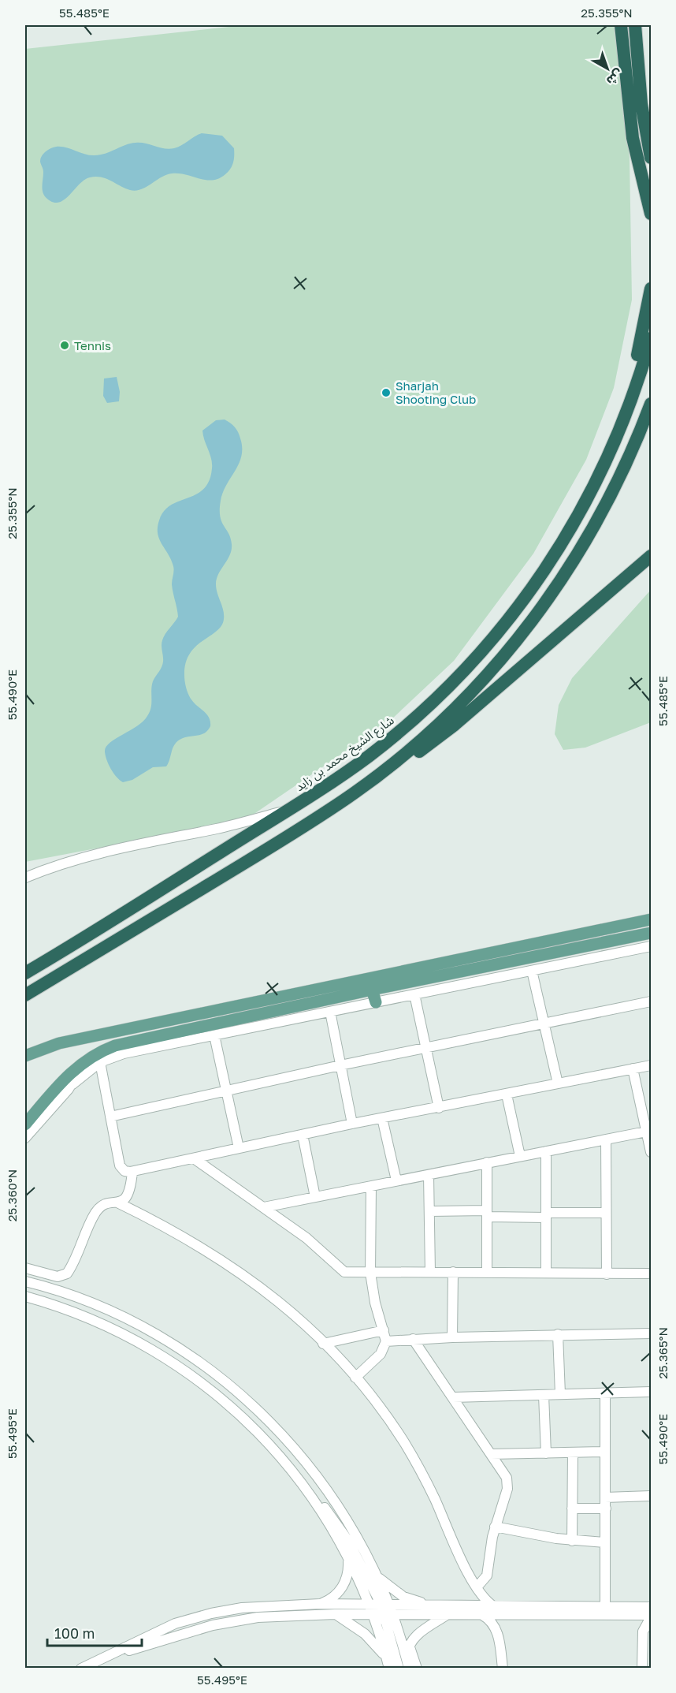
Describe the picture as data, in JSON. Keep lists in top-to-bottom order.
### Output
{
  "streets": {
    "highway": ["شارع الشيخ محمد بن زايد"]
  },
  "places": ["Tennis", "Sharjah Shooting Club"],
  "scale_bar": "100 m",
  "north": "bottom right",
  "coordinates": [
    "55.485°E",
    "25.355°N",
    "55.490°E",
    "25.360°N",
    "25.365°N",
    "55.495°E"
  ]
}
